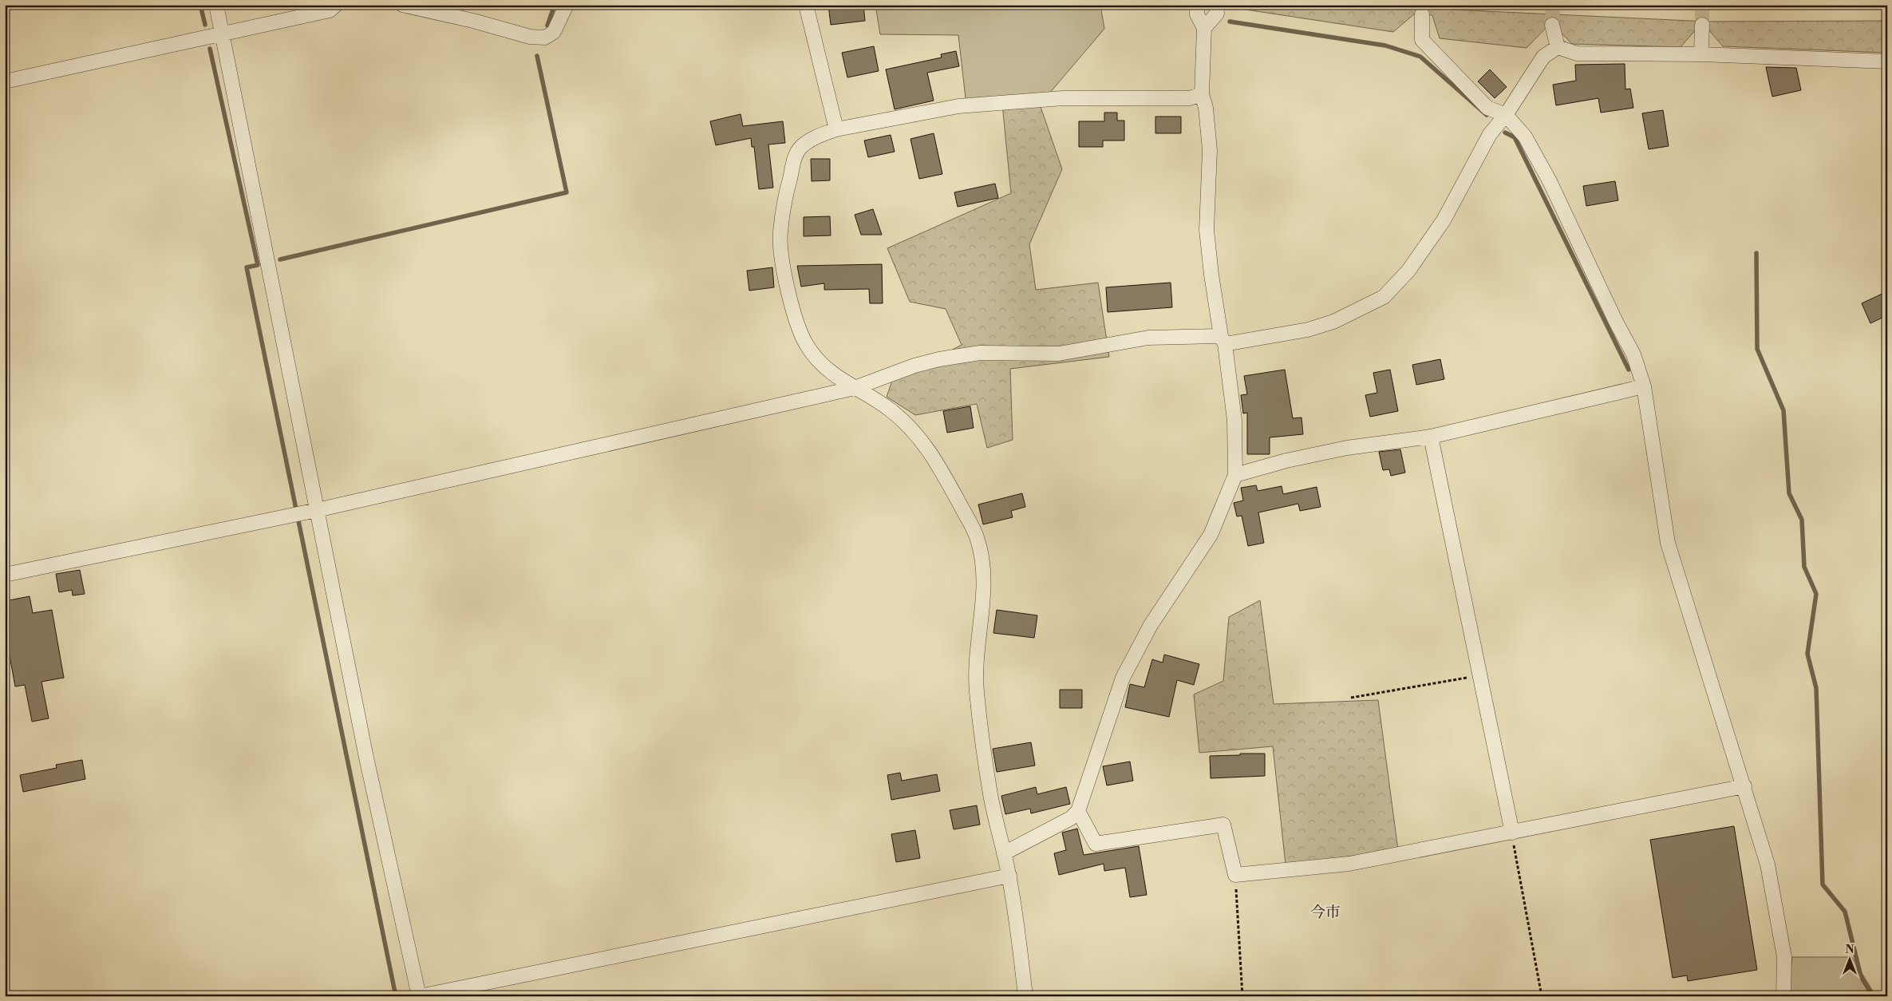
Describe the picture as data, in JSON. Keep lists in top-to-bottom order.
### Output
{
  "districts": ["今市"],
  "north": "top"
}
